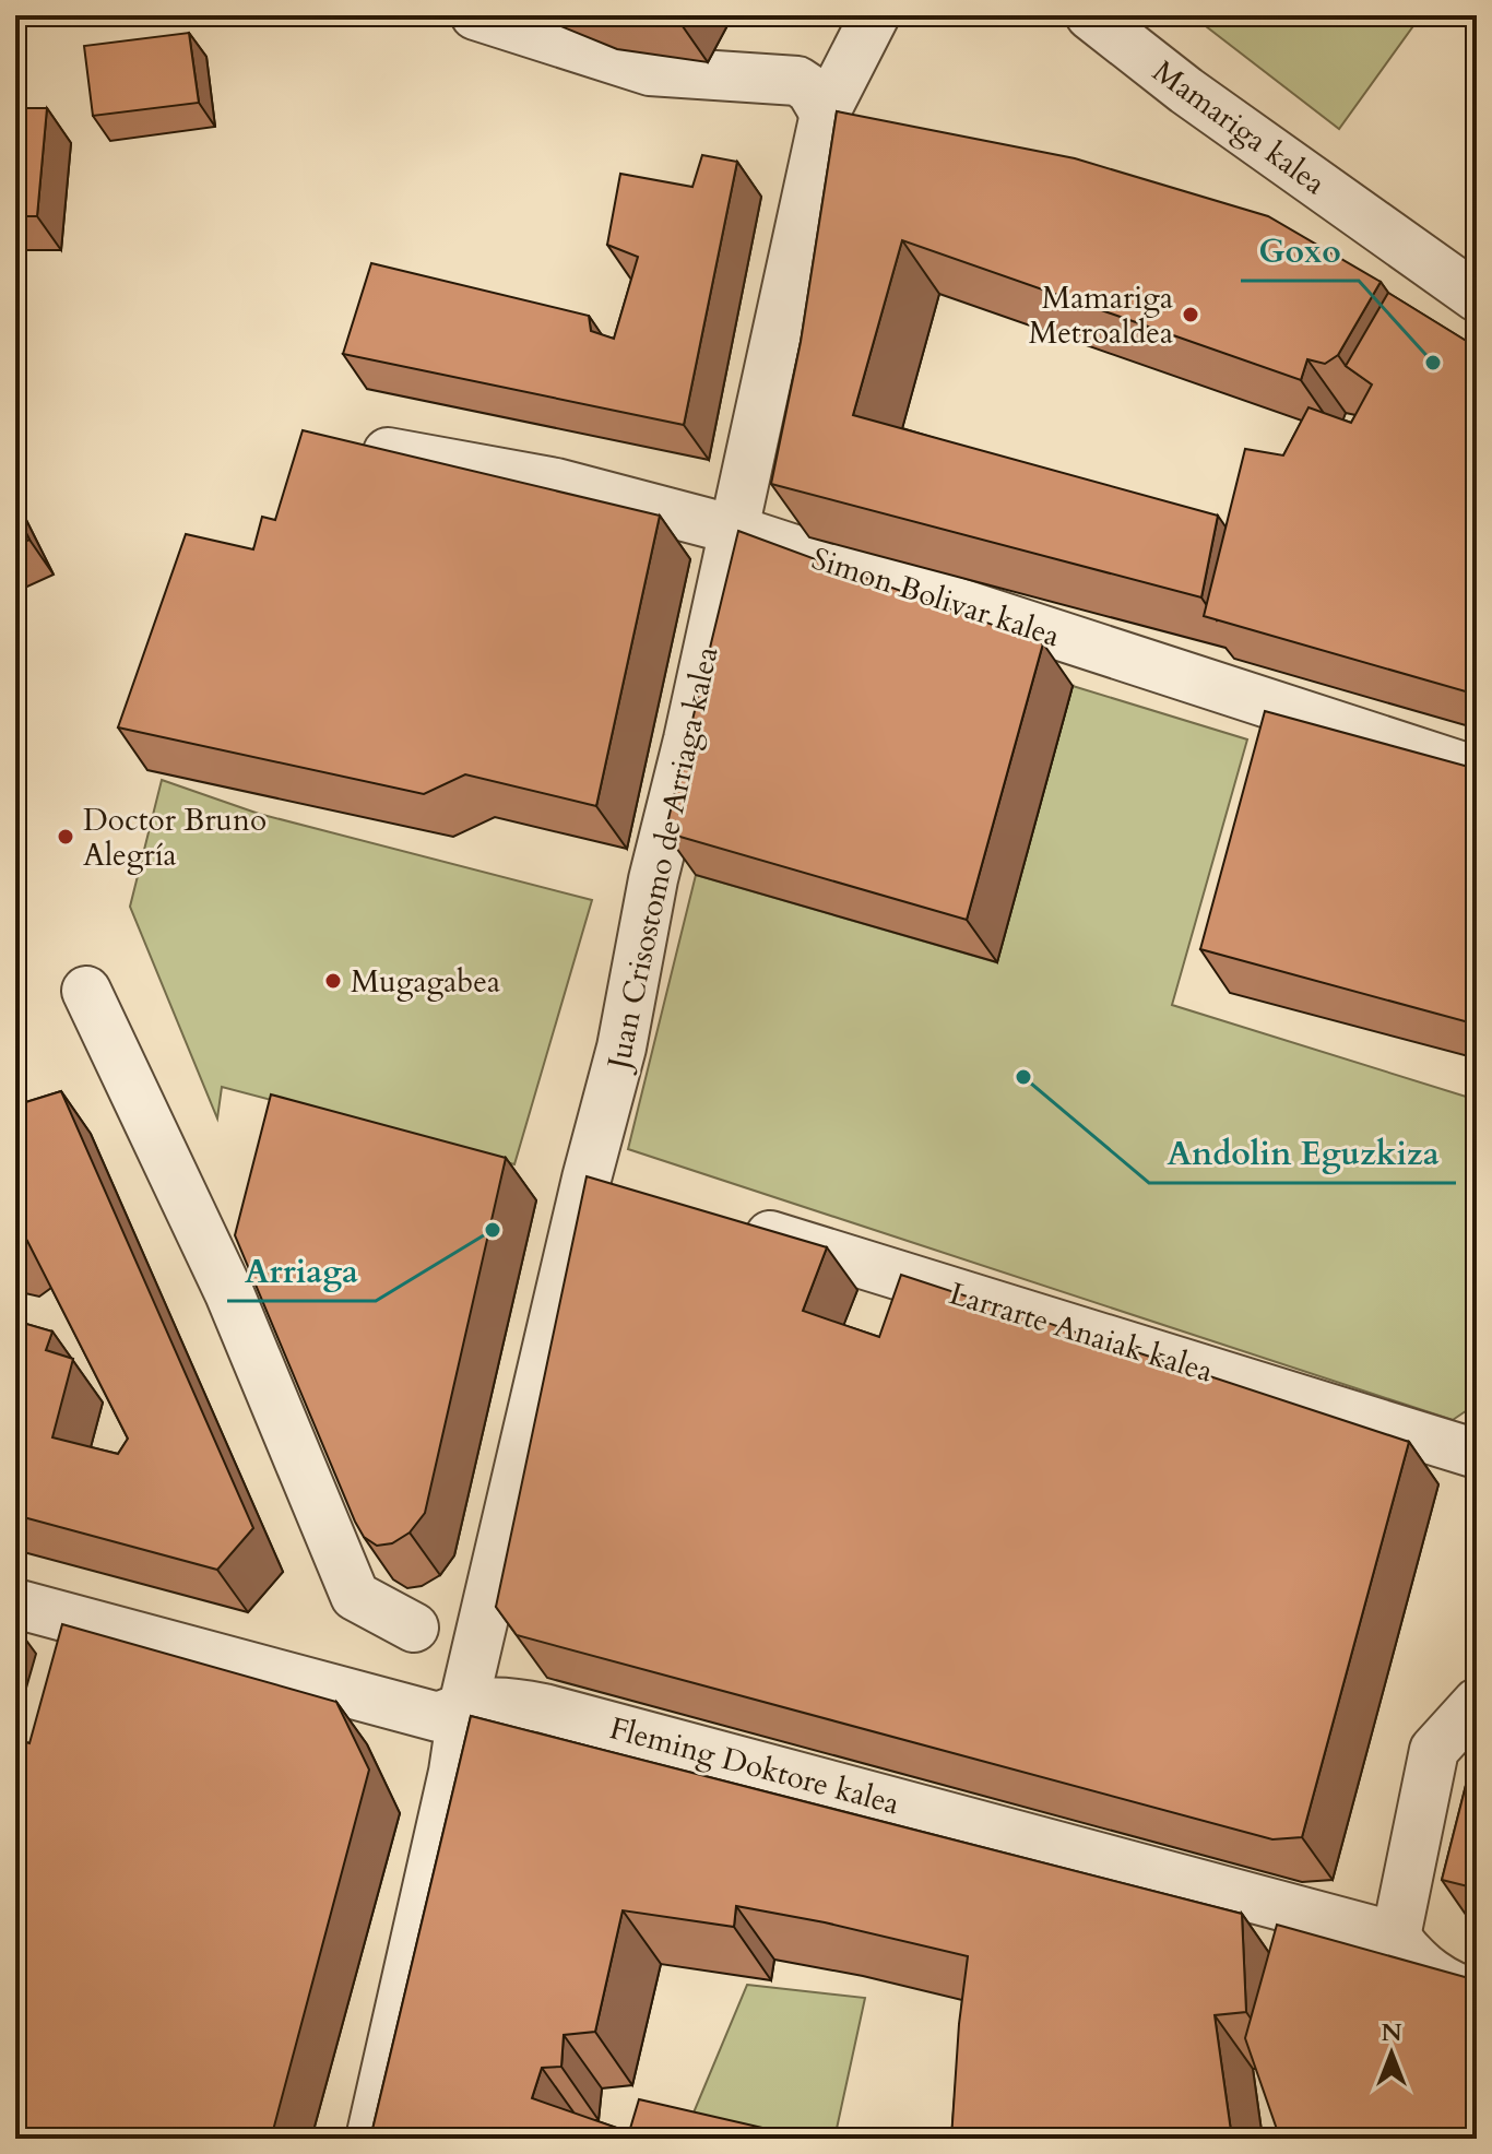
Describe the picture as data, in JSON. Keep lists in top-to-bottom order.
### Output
{
  "streets": {
    "street": [
      "Mamariga kalea",
      "Simon Bolivar kalea",
      "Juan Crisostomo de Arriaga kalea",
      "Larrarte Anaiak kalea",
      "Fleming Doktore kalea"
    ]
  },
  "crossings": [
    ["Simon Bolivar kalea", "Juan Crisostomo de Arriaga kalea"],
    ["Juan Crisostomo de Arriaga kalea", "Fleming Doktore kalea"]
  ],
  "places": [
    "Mamariga Metroaldea",
    "Goxo",
    "Doctor Bruno Alegría",
    "Mugagabea",
    "Andolin Eguzkiza",
    "Arriaga"
  ],
  "north": "top"
}
